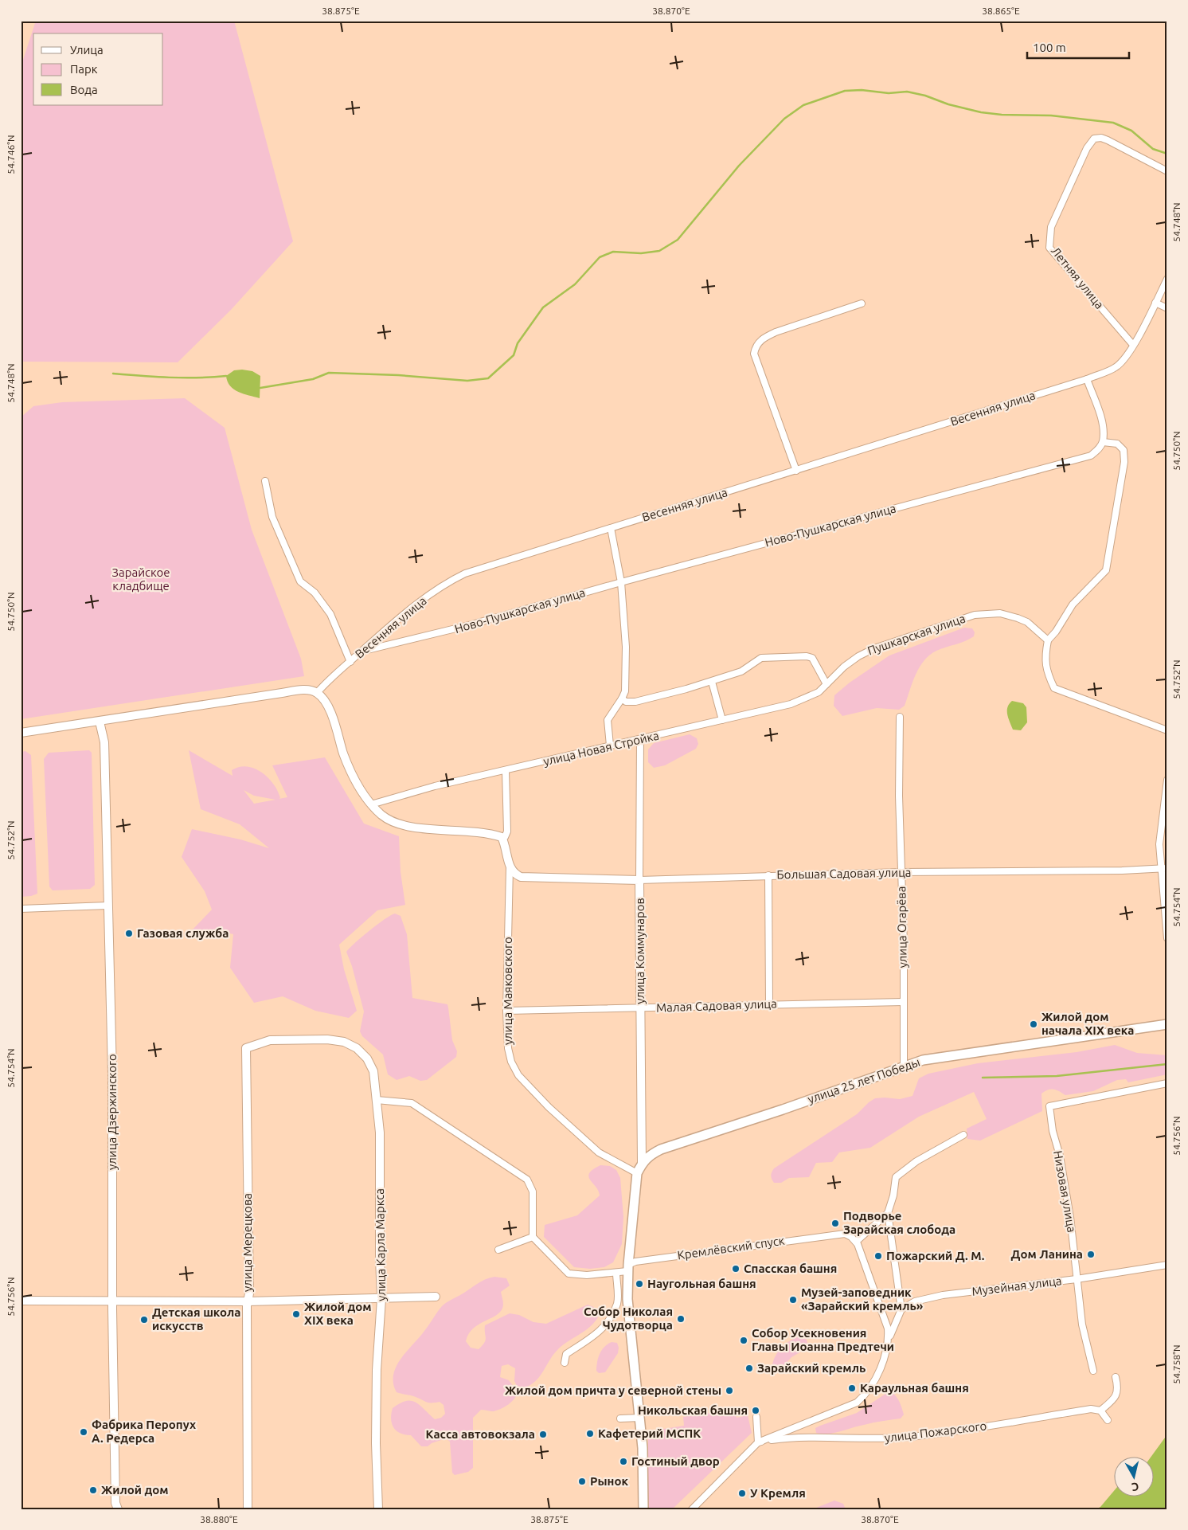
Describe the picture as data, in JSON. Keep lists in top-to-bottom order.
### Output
{
  "streets": {
    "main road": ["улица 25 лет Победы"],
    "street": [
      "Летняя улица",
      "Весенняя улица",
      "Ново-Пушкарская улица",
      "Пушкарская улица",
      "улица Новая Стройка",
      "Большая Садовая улица",
      "улица Огарёва",
      "улица Коммунаров",
      "улица Маяковского",
      "Малая Садовая улица",
      "улица Дзержинского",
      "Низовая улица",
      "улица Мерецкова",
      "улица Карла Маркса",
      "Кремлёвский спуск",
      "Музейная улица",
      "улица Пожарского"
    ]
  },
  "crossings": [
    ["Весенняя улица", "Ново-Пушкарская улица"],
    ["Пушкарская улица", "улица Новая Стройка"],
    ["улица Новая Стройка", "улица Коммунаров"],
    ["Большая Садовая улица", "улица Огарёва"],
    ["Большая Садовая улица", "улица Коммунаров"],
    ["Большая Садовая улица", "улица Маяковского"],
    ["улица Огарёва", "Малая Садовая улица"],
    ["улица Огарёва", "улица 25 лет Победы"],
    ["улица Коммунаров", "Малая Садовая улица"],
    ["улица Коммунаров", "улица 25 лет Победы"],
    ["улица Маяковского", "Малая Садовая улица"],
    ["Низовая улица", "Музейная улица"],
    ["улица Мерецкова", "улица Карла Маркса"]
  ],
  "parks": ["Зарайское кладбище"],
  "places": [
    "Газовая служба",
    "Жилой дом начала XIX века",
    "Подворье Зарайская слобода",
    "Дом Ланина",
    "Пожарский Д. М.",
    "Спасская башня",
    "Наугольная башня",
    "Музей-заповедник «Зарайский кремль»",
    "Жилой дом XIX века",
    "Собор Николая Чудотворца",
    "Детская школа искусств",
    "Собор Усекновения Главы Иоанна Предтечи",
    "Зарайский кремль",
    "Караульная башня",
    "Жилой дом причта у северной стены",
    "Никольская башня",
    "Фабрика Перопух А. Редерса",
    "Кафетерий МСПК",
    "Касса автовокзала",
    "Гостиный двор",
    "Рынок",
    "Жилой дом",
    "У Кремля"
  ],
  "legend": ["Улица", "Парк", "Вода"],
  "scale_bar": "100 m",
  "north": "bottom",
  "coordinates": [
    "38.875°E",
    "38.870°E",
    "38.865°E",
    "54.746°N",
    "54.748°N",
    "54.750°N",
    "54.752°N",
    "54.754°N",
    "54.756°N",
    "54.758°N",
    "38.880°E"
  ]
}
